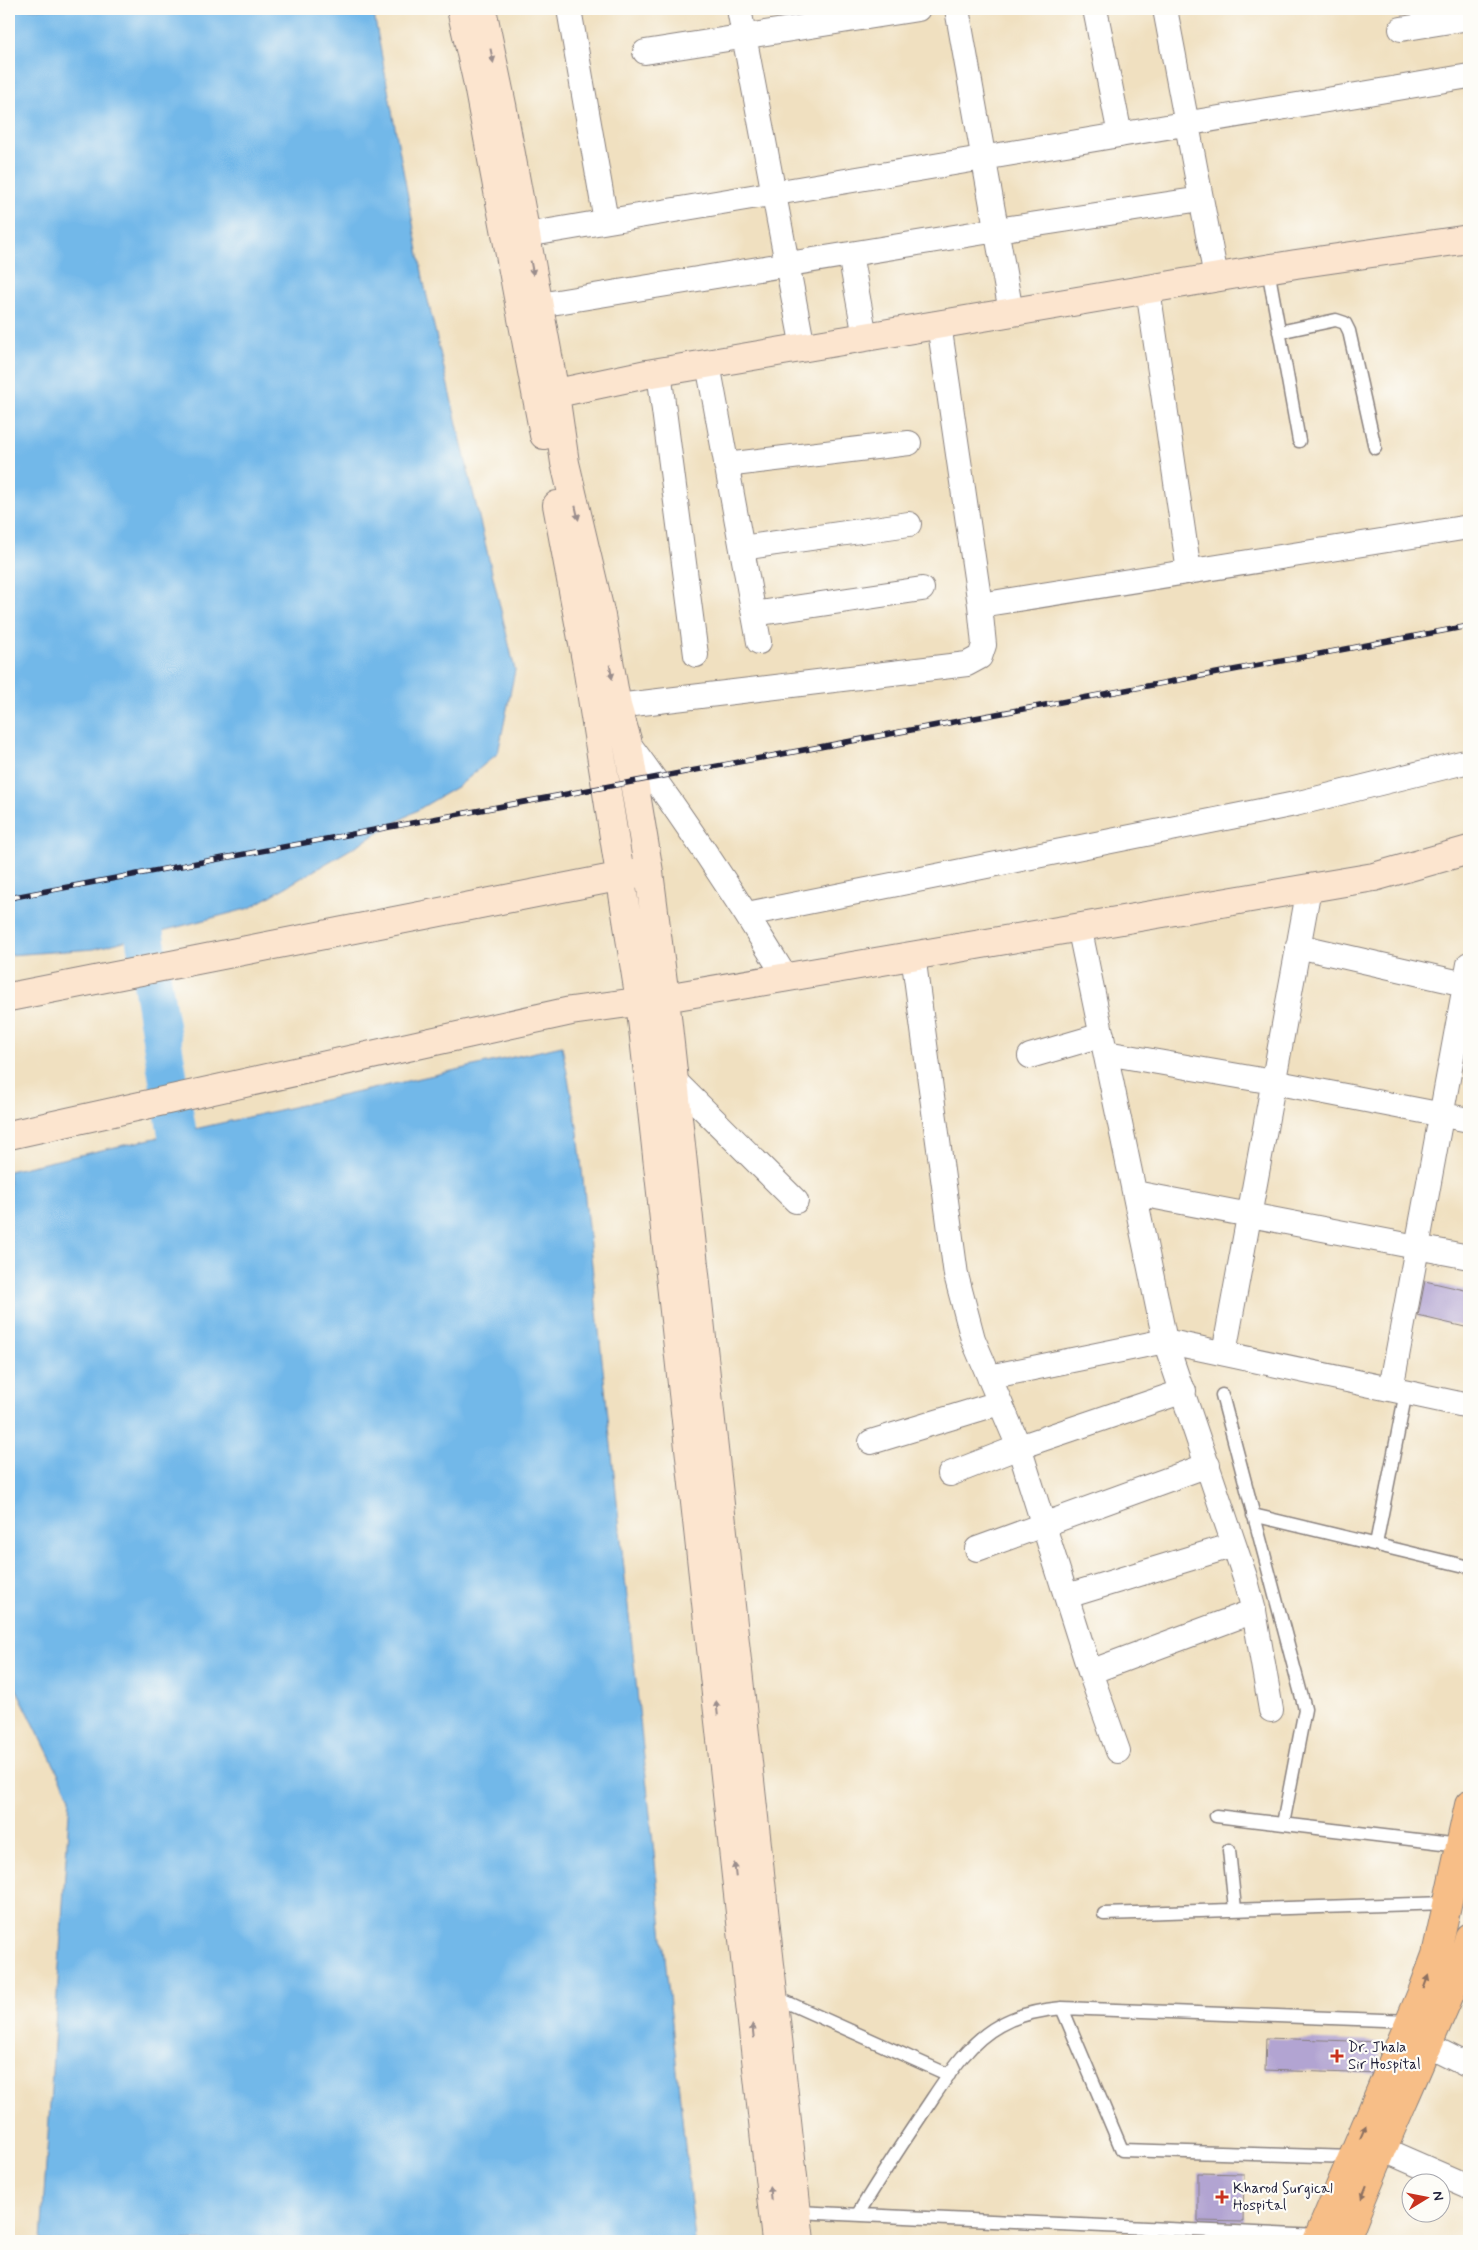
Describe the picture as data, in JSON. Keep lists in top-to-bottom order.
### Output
{
  "places": {
    "health": ["Dr. Jhala Sir Hospital", "Kharod Surgical Hospital"]
  },
  "north": "right"
}
